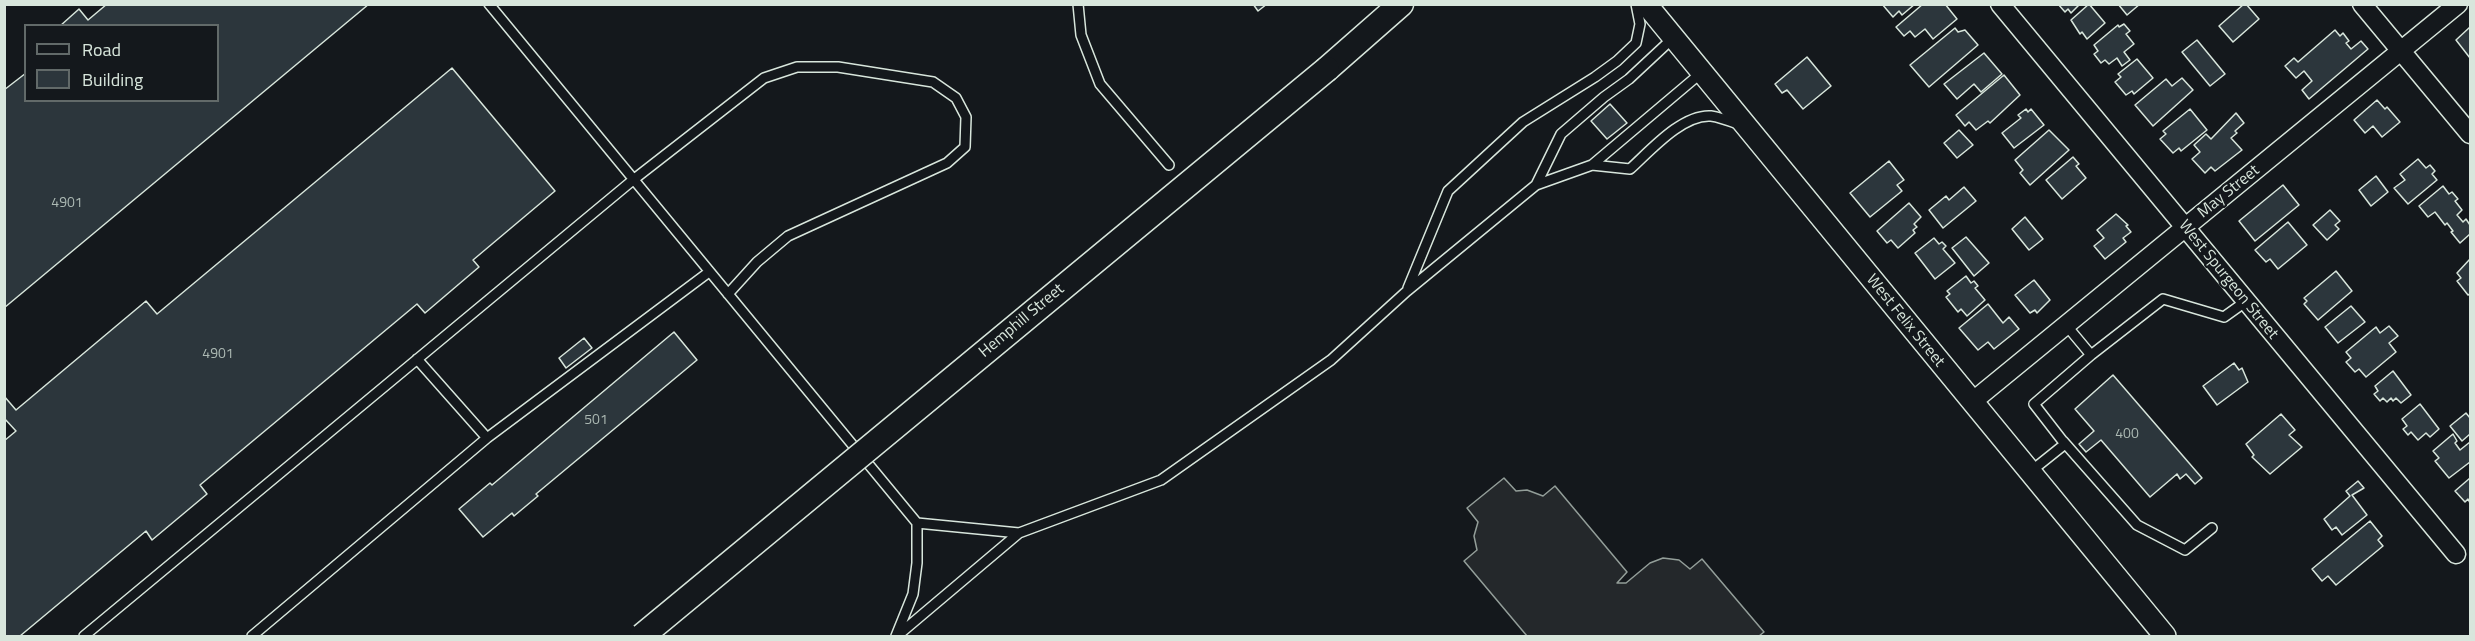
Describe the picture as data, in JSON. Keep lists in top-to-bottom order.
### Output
{
  "streets": {
    "main road": ["Hemphill Street"],
    "street": ["May Street", "West Spurgeon Street", "West Felix Street"]
  },
  "crossings": [
    ["May Street", "West Spurgeon Street"],
    ["May Street", "West Felix Street"]
  ],
  "house_numbers": [
    "4901",
    "4901",
    "501",
    "400"
  ],
  "legend": ["Road", "Building"]
}
